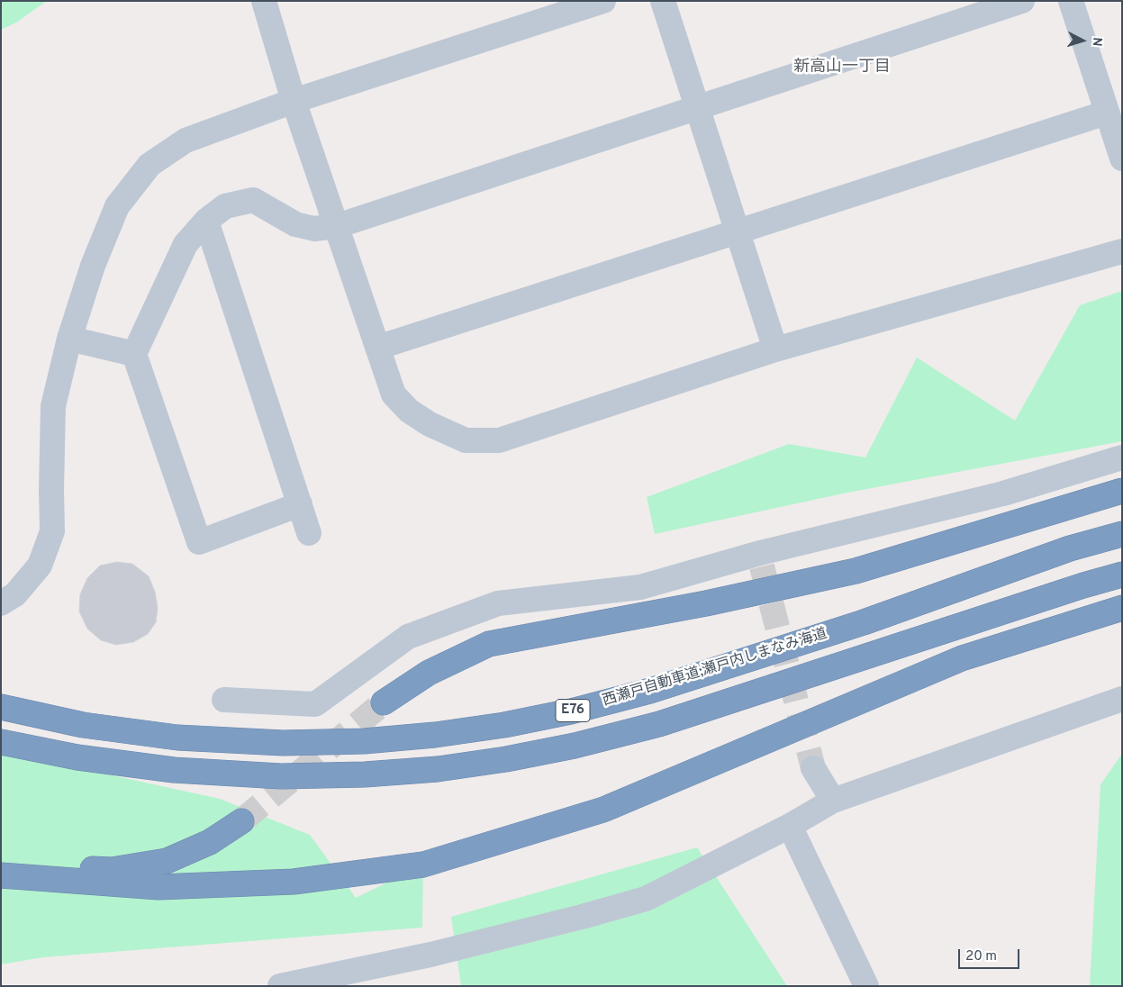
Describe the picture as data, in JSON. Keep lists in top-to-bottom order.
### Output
{
  "streets": {
    "highway": ["西瀬戸自動車道;瀬戸内しまなみ海道", "E76"]
  },
  "districts": ["新高山一丁目"],
  "scale_bar": "20 m",
  "north": "right"
}
